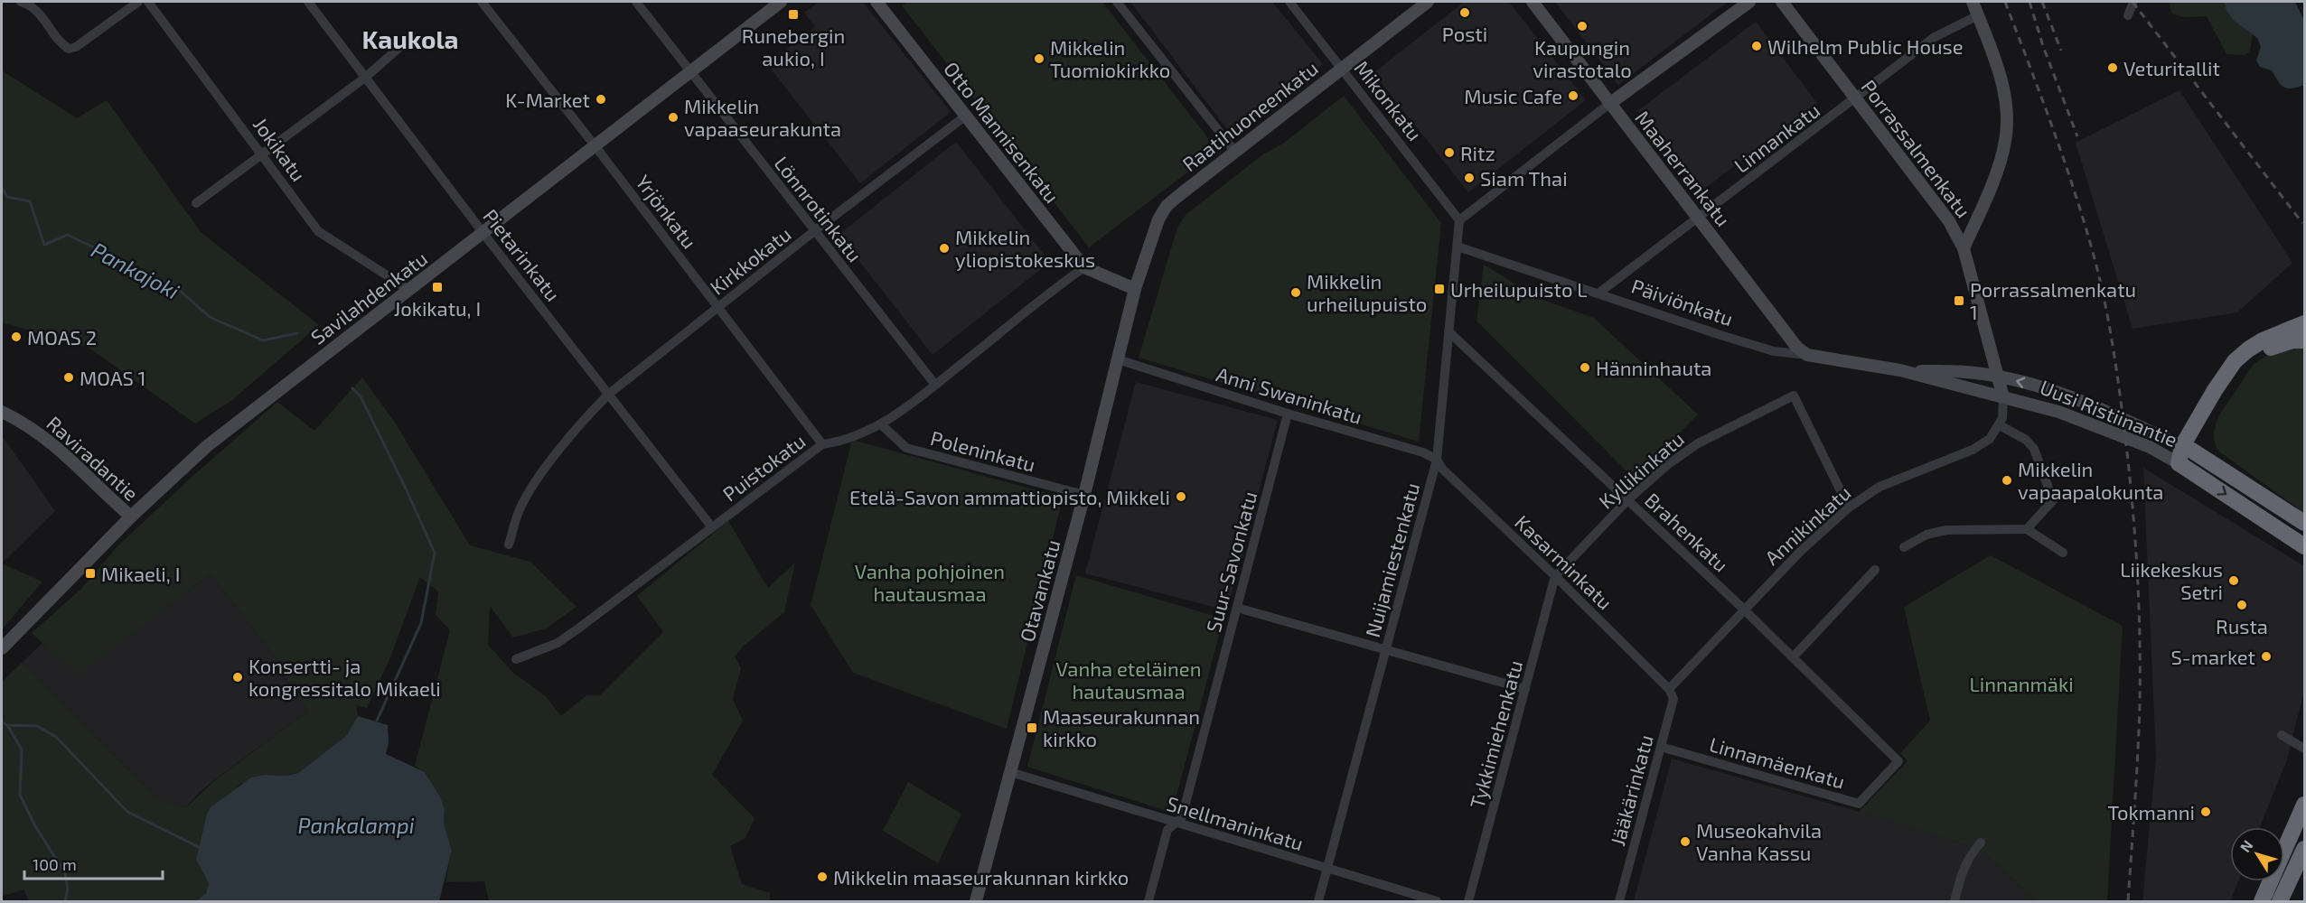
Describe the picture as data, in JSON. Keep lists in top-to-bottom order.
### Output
{
  "streets": {
    "highway": ["Uusi Ristiinantie"],
    "main road": [
      "Raatihuoneenkatu",
      "Otto Mannisenkatu",
      "Porrassalmenkatu",
      "Maaherrankatu",
      "Savilahdenkatu",
      "Päiviönkatu",
      "Raviradantie",
      "Otavankatu"
    ],
    "street": [
      "Mikonkatu",
      "Linnankatu",
      "Jokikatu",
      "Lönnrotinkatu",
      "Yrjönkatu",
      "Pietarinkatu",
      "Kirkkokatu",
      "Anni Swaninkatu",
      "Poleninkatu",
      "Puistokatu",
      "Kyllikinkatu",
      "Annikinkatu",
      "Brahenkatu",
      "Nuijamiestenkatu",
      "Suur-Savonkatu",
      "Kasarminkatu",
      "Tykkimiehenkatu",
      "Linnamäenkatu",
      "Jääkärinkatu",
      "Snellmaninkatu"
    ]
  },
  "crossings": [
    ["Mikonkatu", "Raatihuoneenkatu"],
    ["Mikonkatu", "Nuijamiestenkatu"],
    ["Raatihuoneenkatu", "Otto Mannisenkatu"],
    ["Raatihuoneenkatu", "Otavankatu"],
    ["Otto Mannisenkatu", "Kirkkokatu"],
    ["Otto Mannisenkatu", "Puistokatu"],
    ["Otto Mannisenkatu", "Otavankatu"],
    ["Linnankatu", "Porrassalmenkatu"],
    ["Linnankatu", "Maaherrankatu"],
    ["Linnankatu", "Päiviönkatu"],
    ["Porrassalmenkatu", "Päiviönkatu"],
    ["Porrassalmenkatu", "Uusi Ristiinantie"],
    ["Jokikatu", "Savilahdenkatu"],
    ["Maaherrankatu", "Päiviönkatu"],
    ["Lönnrotinkatu", "Kirkkokatu"],
    ["Lönnrotinkatu", "Savilahdenkatu"],
    ["Lönnrotinkatu", "Puistokatu"],
    ["Yrjönkatu", "Kirkkokatu"],
    ["Yrjönkatu", "Savilahdenkatu"],
    ["Yrjönkatu", "Puistokatu"],
    ["Pietarinkatu", "Kirkkokatu"],
    ["Pietarinkatu", "Savilahdenkatu"],
    ["Pietarinkatu", "Puistokatu"],
    ["Savilahdenkatu", "Raviradantie"],
    ["Päiviönkatu", "Uusi Ristiinantie"],
    ["Päiviönkatu", "Nuijamiestenkatu"],
    ["Anni Swaninkatu", "Nuijamiestenkatu"],
    ["Anni Swaninkatu", "Suur-Savonkatu"],
    ["Anni Swaninkatu", "Kasarminkatu"],
    ["Anni Swaninkatu", "Otavankatu"],
    ["Poleninkatu", "Puistokatu"],
    ["Poleninkatu", "Otavankatu"],
    ["Kyllikinkatu", "Annikinkatu"],
    ["Kyllikinkatu", "Brahenkatu"],
    ["Kyllikinkatu", "Kasarminkatu"],
    ["Kyllikinkatu", "Tykkimiehenkatu"],
    ["Annikinkatu", "Brahenkatu"],
    ["Annikinkatu", "Kasarminkatu"],
    ["Annikinkatu", "Jääkärinkatu"],
    ["Brahenkatu", "Nuijamiestenkatu"],
    ["Brahenkatu", "Linnamäenkatu"],
    ["Nuijamiestenkatu", "Kasarminkatu"],
    ["Nuijamiestenkatu", "Snellmaninkatu"],
    ["Suur-Savonkatu", "Snellmaninkatu"],
    ["Kasarminkatu", "Tykkimiehenkatu"],
    ["Kasarminkatu", "Jääkärinkatu"],
    ["Otavankatu", "Snellmaninkatu"],
    ["Linnamäenkatu", "Jääkärinkatu"]
  ],
  "districts": ["Kaukola"],
  "water": ["Pankajoki", "Pankalampi"],
  "parks": ["Vanha pohjoinen hautausmaa", "Vanha eteläinen hautausmaa", "Linnanmäki"],
  "places": {
    "other": [
      "Posti",
      "Kaupungin virastotalo",
      "Wilhelm Public House",
      "Mikkelin Tuomiokirkko",
      "Veturitallit",
      "Music Cafe",
      "K-Market",
      "Mikkelin vapaaseurakunta",
      "Ritz",
      "Siam Thai",
      "Mikkelin yliopistokeskus",
      "Mikkelin urheilupuisto",
      "MOAS 2",
      "Hänninhauta",
      "MOAS 1",
      "Mikkelin vapaapalokunta",
      "Etelä-Savon ammattiopisto, Mikkeli",
      "Liikekeskus Setri",
      "Rusta",
      "S-market",
      "Konsertti- ja kongressitalo Mikaeli",
      "Tokmanni",
      "Museokahvila Vanha Kassu",
      "Mikkelin maaseurakunnan kirkko"
    ],
    "transit": [
      "Runebergin aukio, I",
      "Jokikatu, I",
      "Urheilupuisto L",
      "Porrassalmenkatu 1",
      "Mikaeli, I",
      "Maaseurakunnan kirkko"
    ]
  },
  "scale_bar": "100 m",
  "north": "top left"
}
